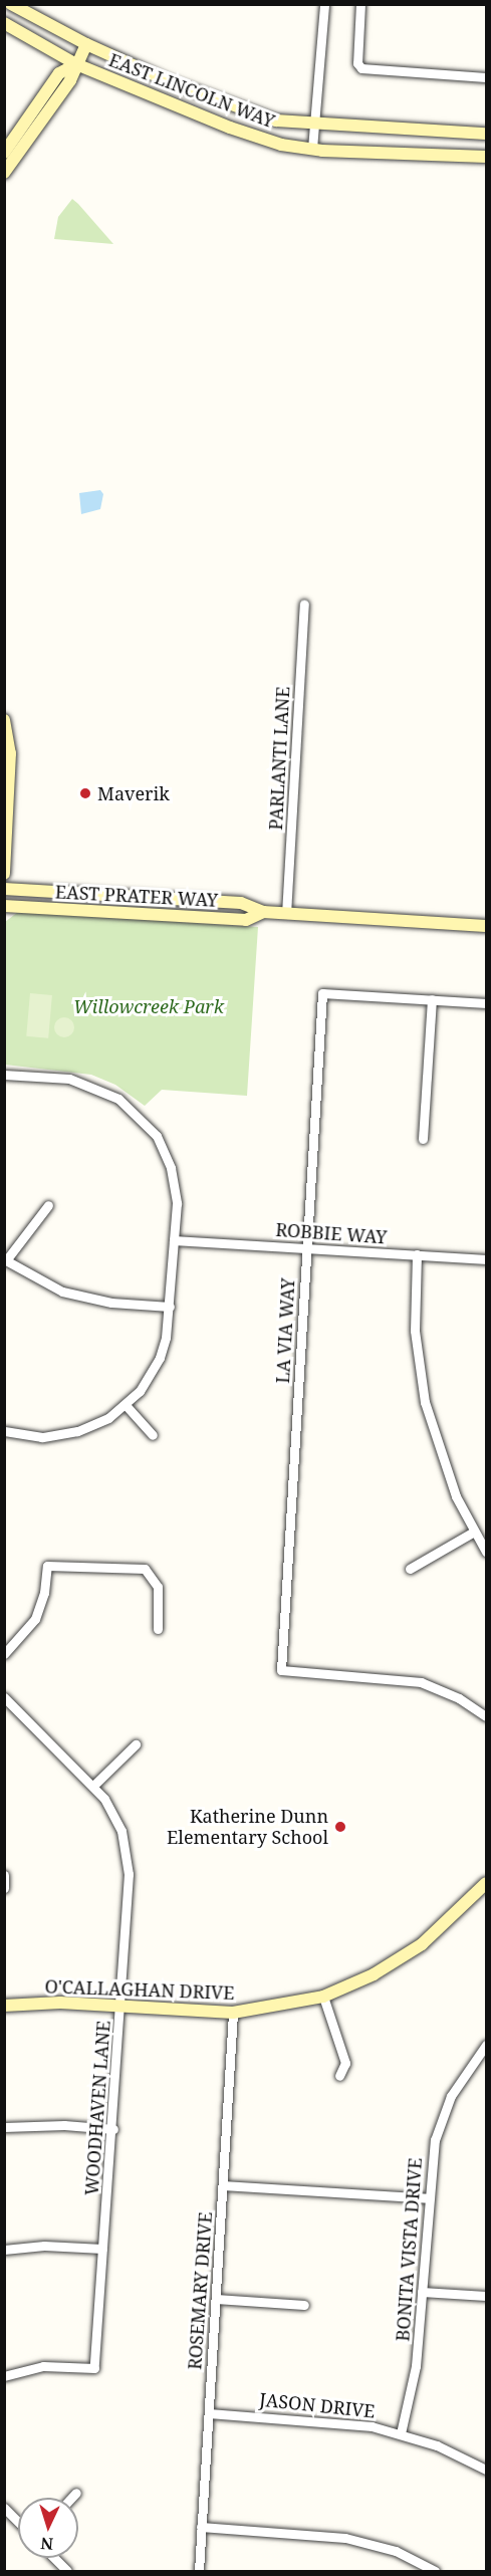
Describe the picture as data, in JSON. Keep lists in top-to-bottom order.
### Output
{
  "streets": {
    "street": [
      "EAST LINCOLN WAY",
      "PARLANTI LANE",
      "EAST PRATER WAY",
      "ROBBIE WAY",
      "LA VIA WAY",
      "O'CALLAGHAN DRIVE",
      "WOODHAVEN LANE",
      "BONITA VISTA DRIVE",
      "ROSEMARY DRIVE",
      "JASON DRIVE"
    ]
  },
  "crossings": [
    ["PARLANTI LANE", "EAST PRATER WAY"],
    ["ROBBIE WAY", "LA VIA WAY"],
    ["O'CALLAGHAN DRIVE", "WOODHAVEN LANE"],
    ["O'CALLAGHAN DRIVE", "ROSEMARY DRIVE"],
    ["BONITA VISTA DRIVE", "JASON DRIVE"],
    ["ROSEMARY DRIVE", "JASON DRIVE"]
  ],
  "parks": ["Willowcreek Park"],
  "places": ["Maverik", "Katherine Dunn Elementary School"],
  "north": "bottom"
}
